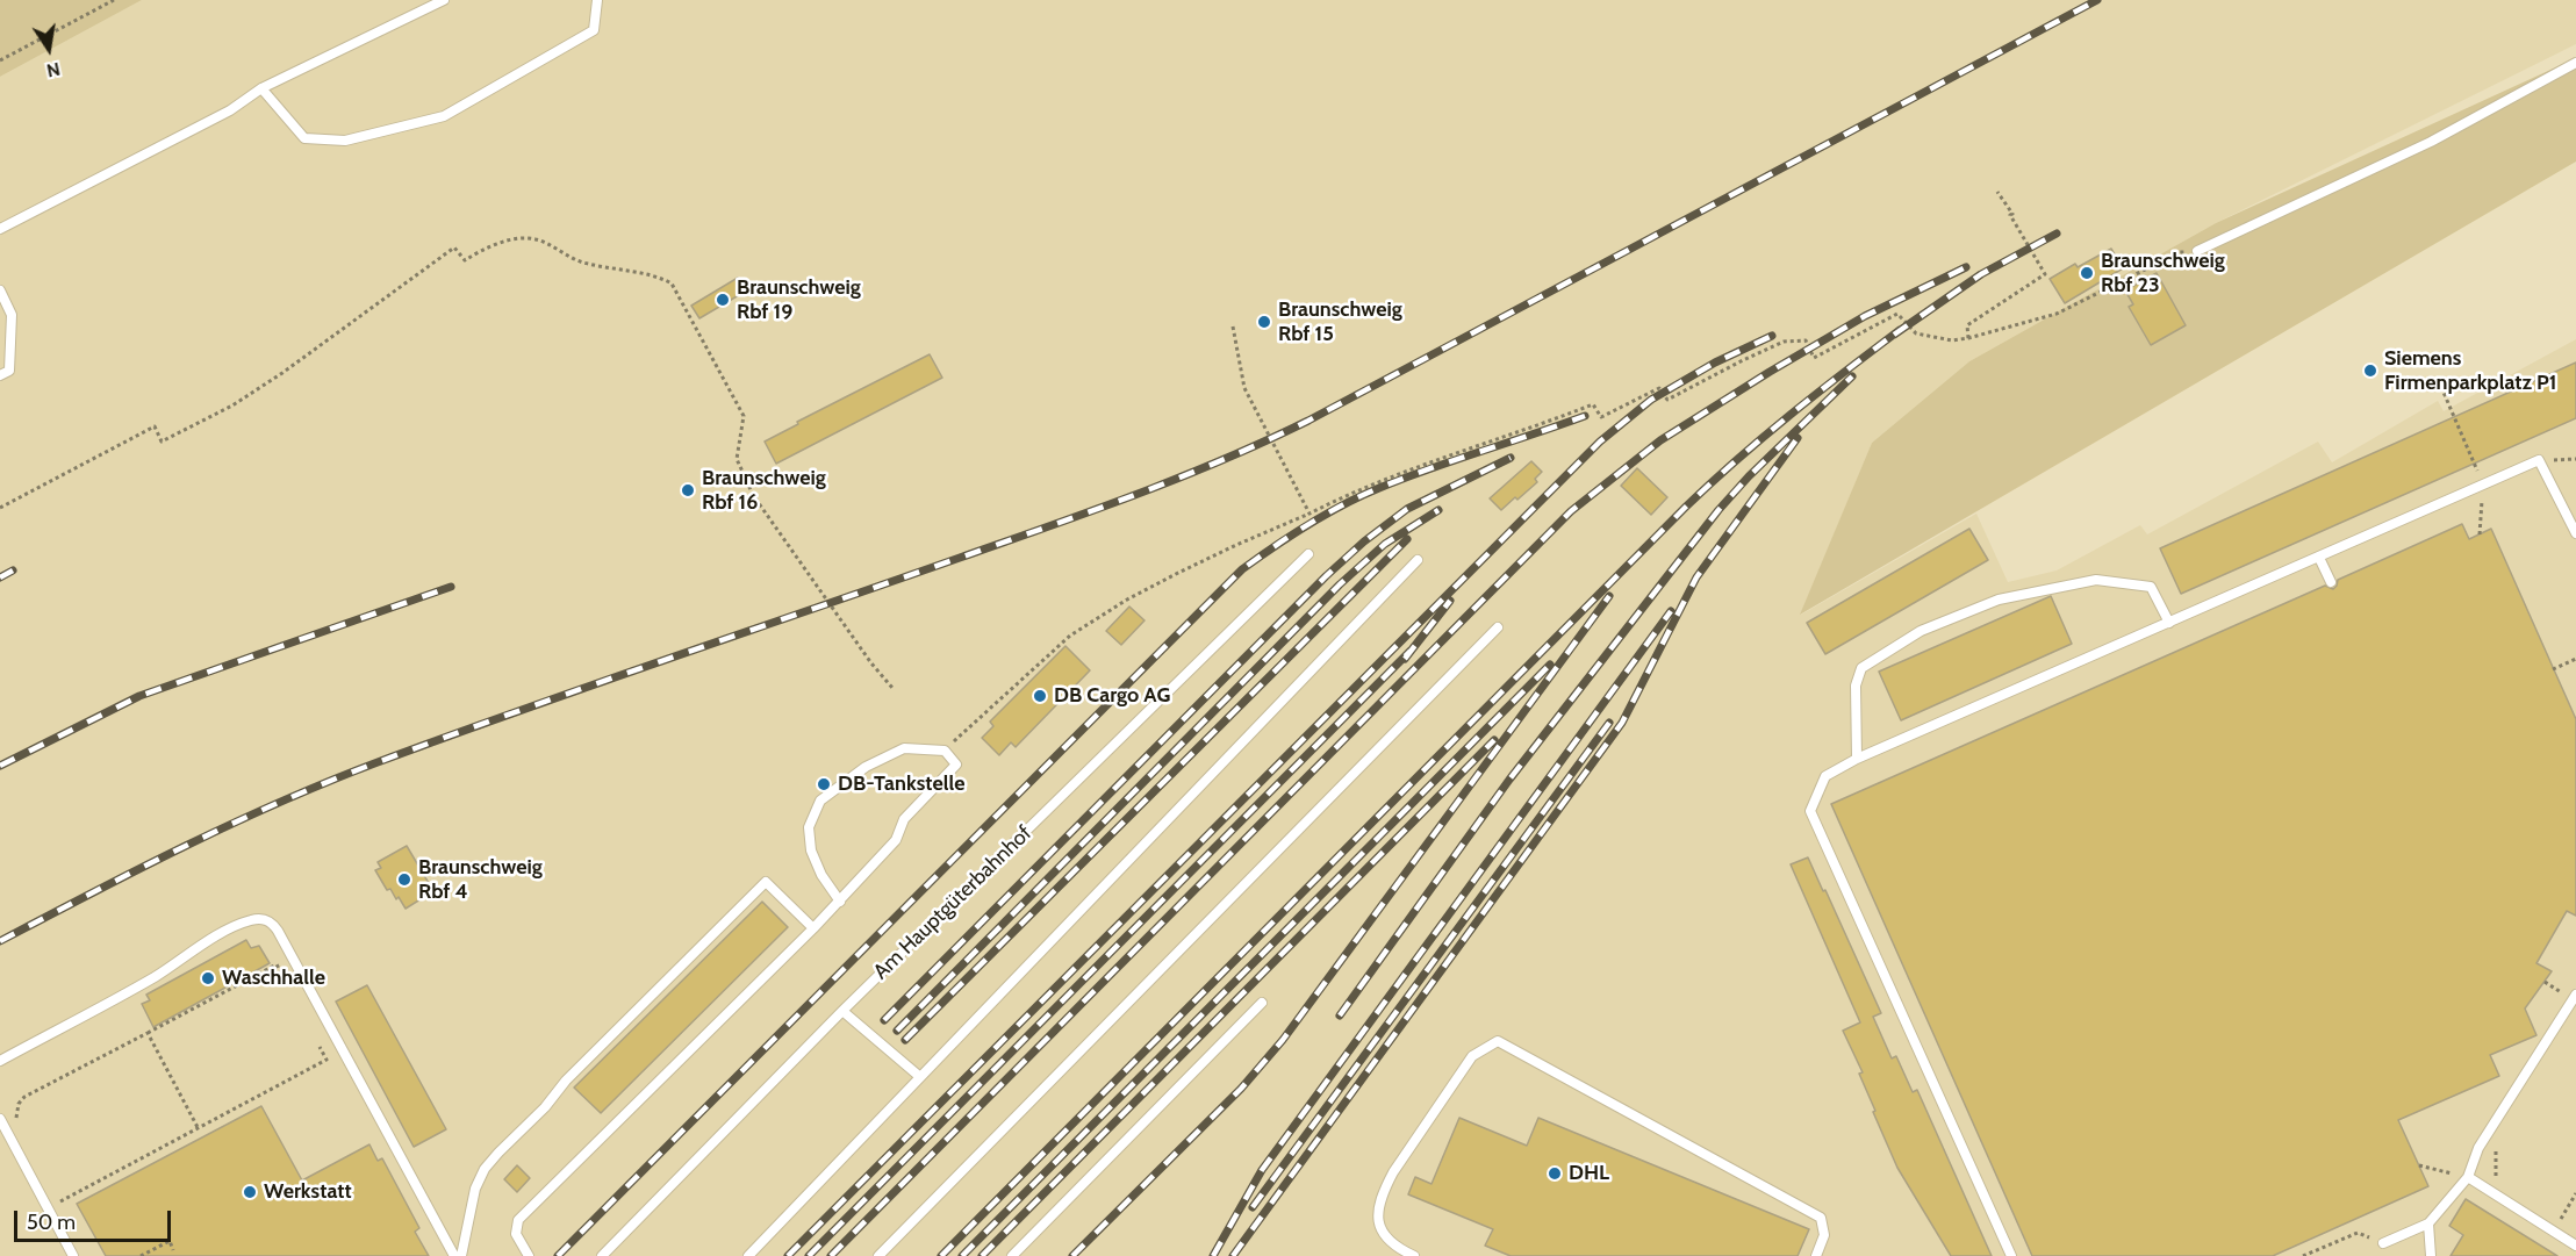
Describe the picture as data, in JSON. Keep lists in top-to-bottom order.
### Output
{
  "streets": {
    "lane": ["Am Hauptgüterbahnhof"]
  },
  "places": [
    "Braunschweig Rbf 23",
    "Braunschweig Rbf 19",
    "Braunschweig Rbf 15",
    "Siemens Firmenparkplatz P1",
    "Braunschweig Rbf 16",
    "DB Cargo AG",
    "DB-Tankstelle",
    "Braunschweig Rbf 4",
    "Waschhalle",
    "DHL",
    "Werkstatt"
  ],
  "scale_bar": "50 m",
  "north": "bottom"
}
